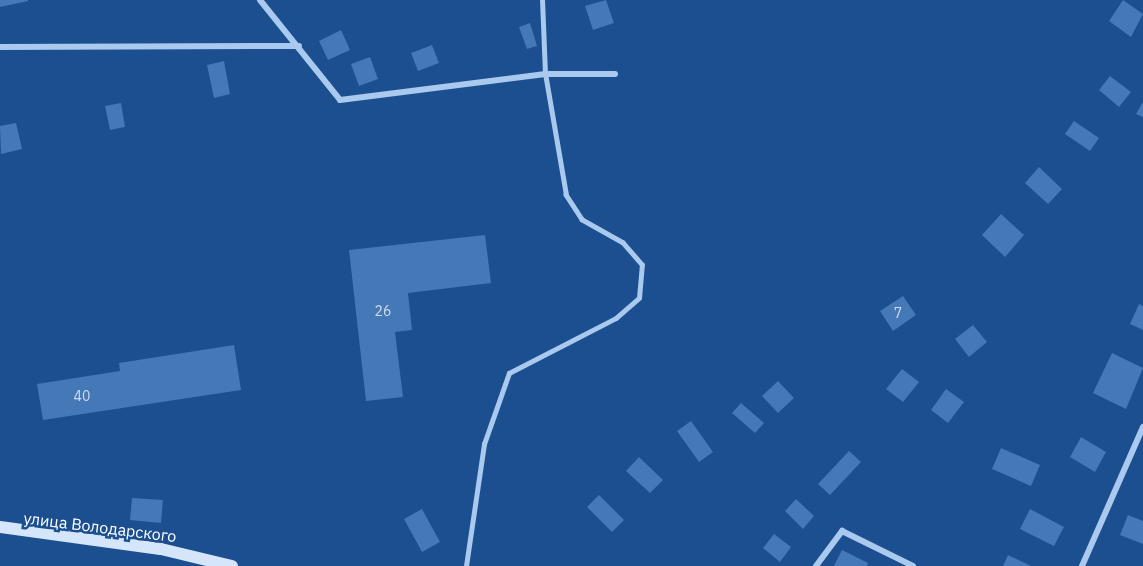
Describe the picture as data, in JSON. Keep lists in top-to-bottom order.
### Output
{
  "streets": {
    "street": ["улица Володарского"]
  },
  "house_numbers": ["26", "7", "40"]
}
